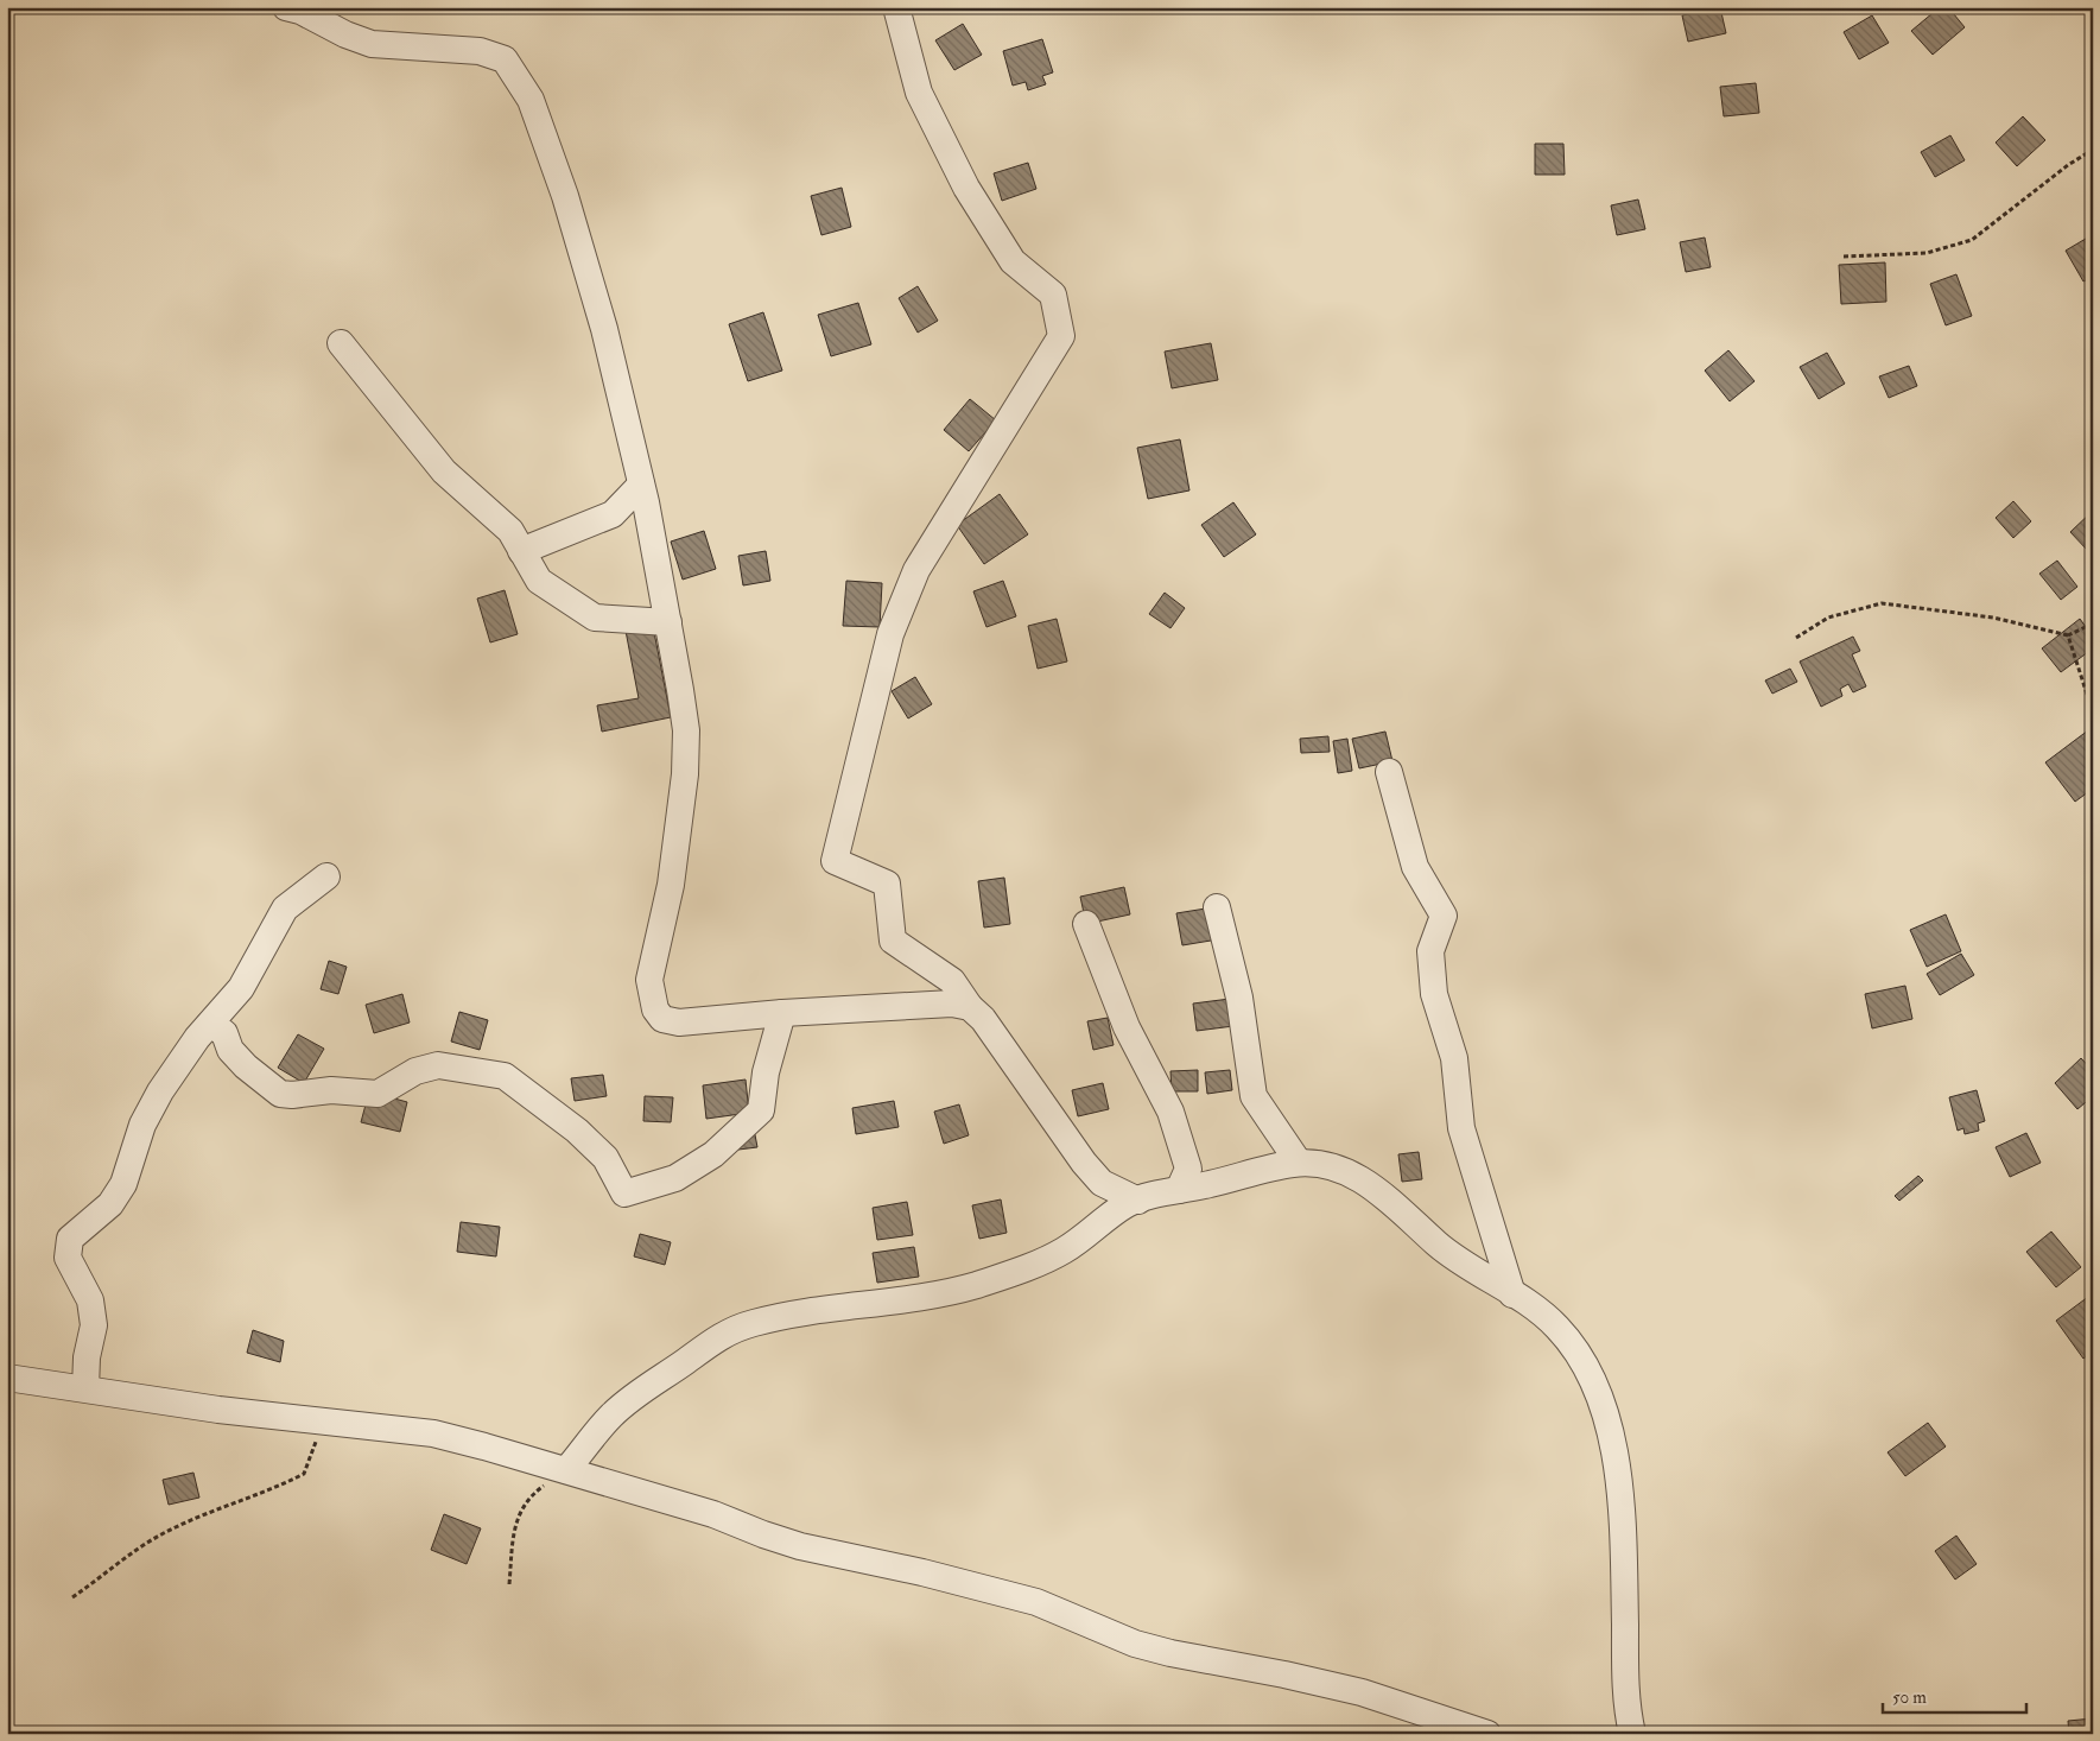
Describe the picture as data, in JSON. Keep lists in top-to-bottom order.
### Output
{
  "scale_bar": "50 m"
}
